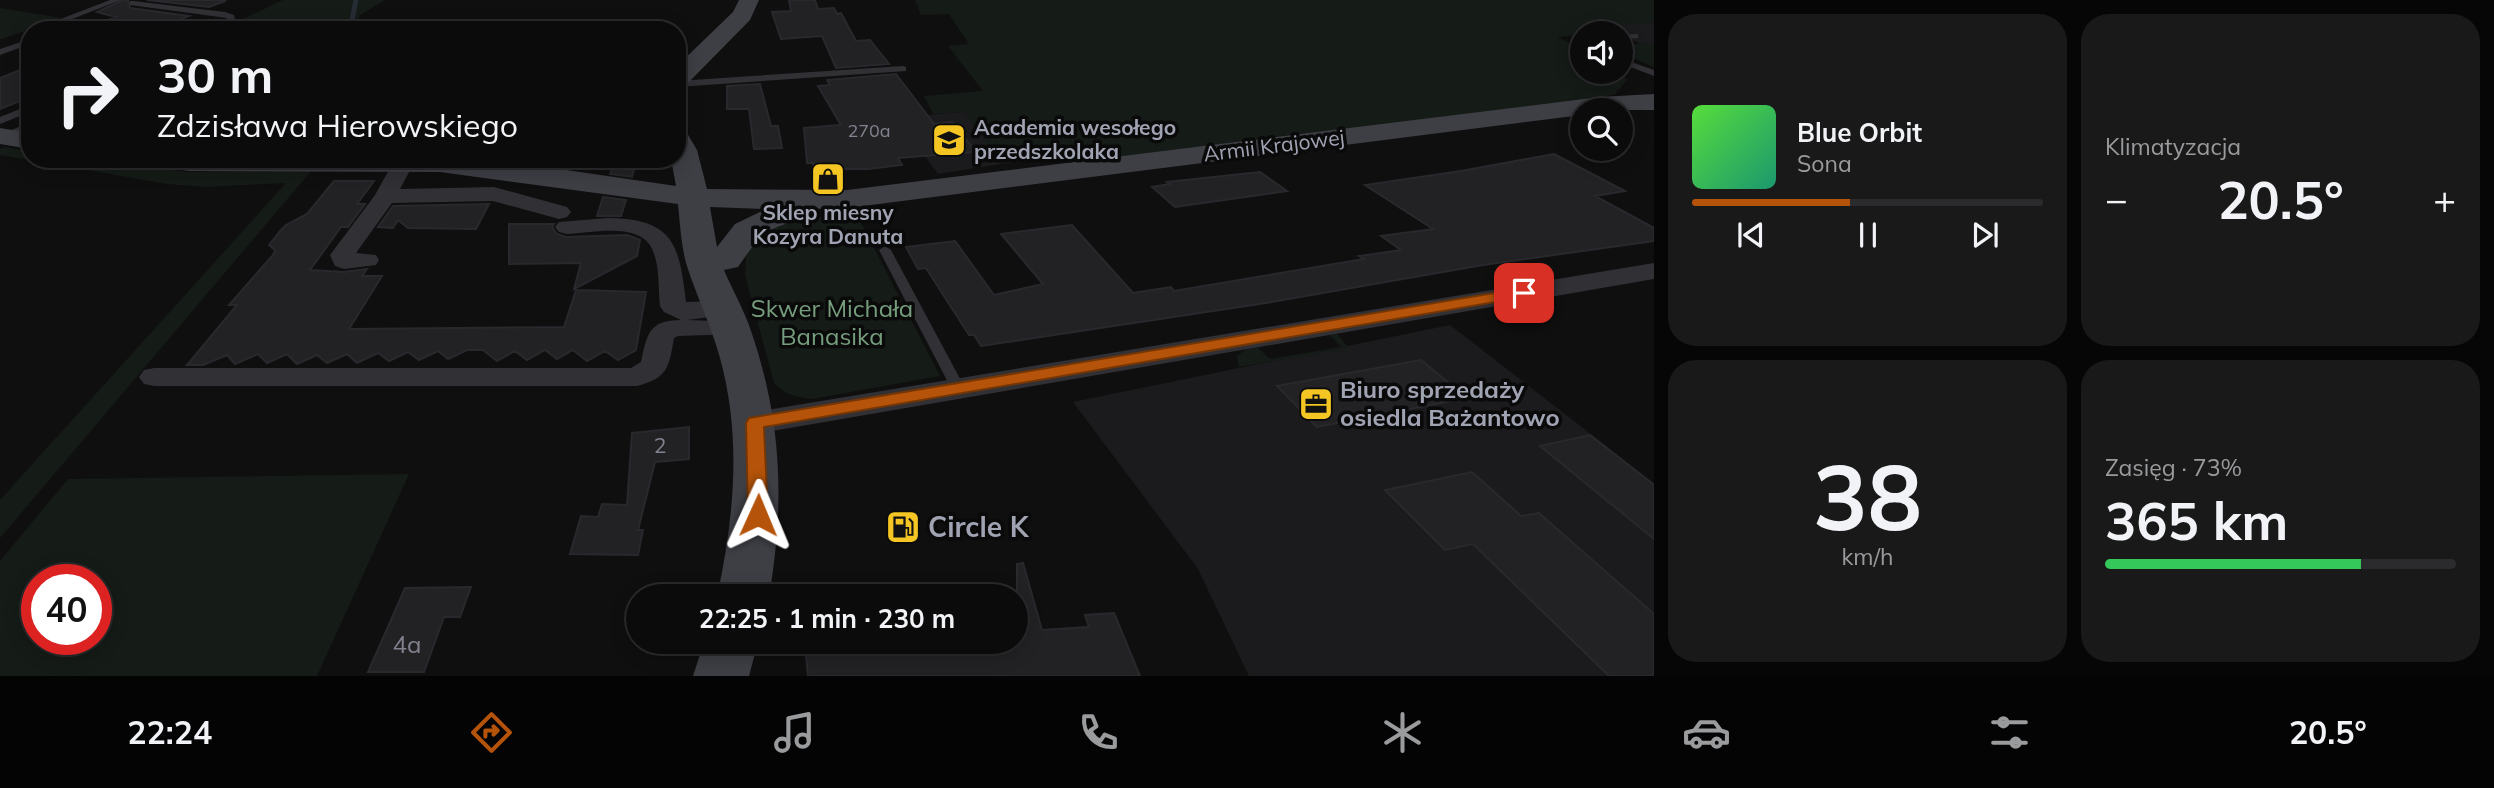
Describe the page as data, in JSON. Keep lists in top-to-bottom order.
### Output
{
  "streets": {
    "street": ["Armii Krajowej"]
  },
  "parks": ["Skwer Michała Banasika"],
  "places": {
    "school or university": ["Academia wesołego przedszkolaka"],
    "shop": ["Sklep miesny Kozyra Danuta"],
    "office": ["Biuro sprzedaży osiedla Bażantowo"],
    "fuel station": ["Circle K"]
  },
  "house_numbers": ["270a", "2", "4a"],
  "page": {
    "tile": [
      "Klimatyzacja",
      ["38", "km/h"],
      ["Zasięg · 73%", "365 km"]
    ],
    "turn": ["30 m", "Zdzisława Hierowskiego"],
    "song": ["Blue Orbit", "Sona"],
    "heat": ["−", "20.5°", "+"],
    "limit": "40",
    "trip": "22:25 · 1 min · 230 m",
    "tabs": ["22:24", "20.5°"]
  }
}
